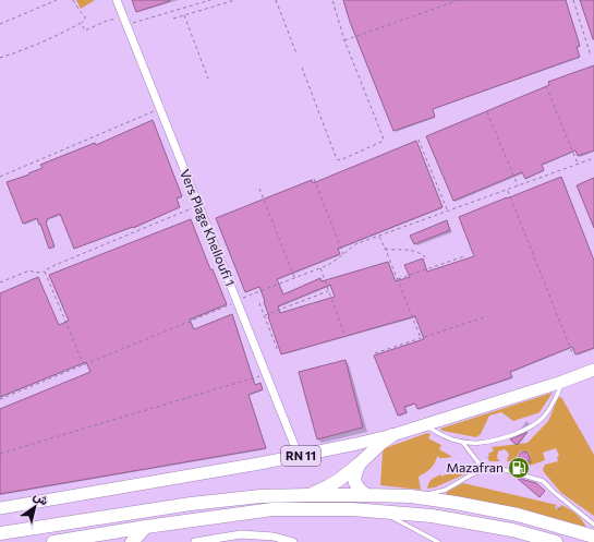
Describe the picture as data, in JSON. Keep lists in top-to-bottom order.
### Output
{
  "streets": {
    "main road": ["RN 11"],
    "street": ["Vers Plage Khelloufi 1"]
  },
  "crossings": [
    ["Vers Plage Khelloufi 1", "RN 11"]
  ],
  "places": {
    "fuel station": ["Mazafran"]
  },
  "north": "top right"
}
